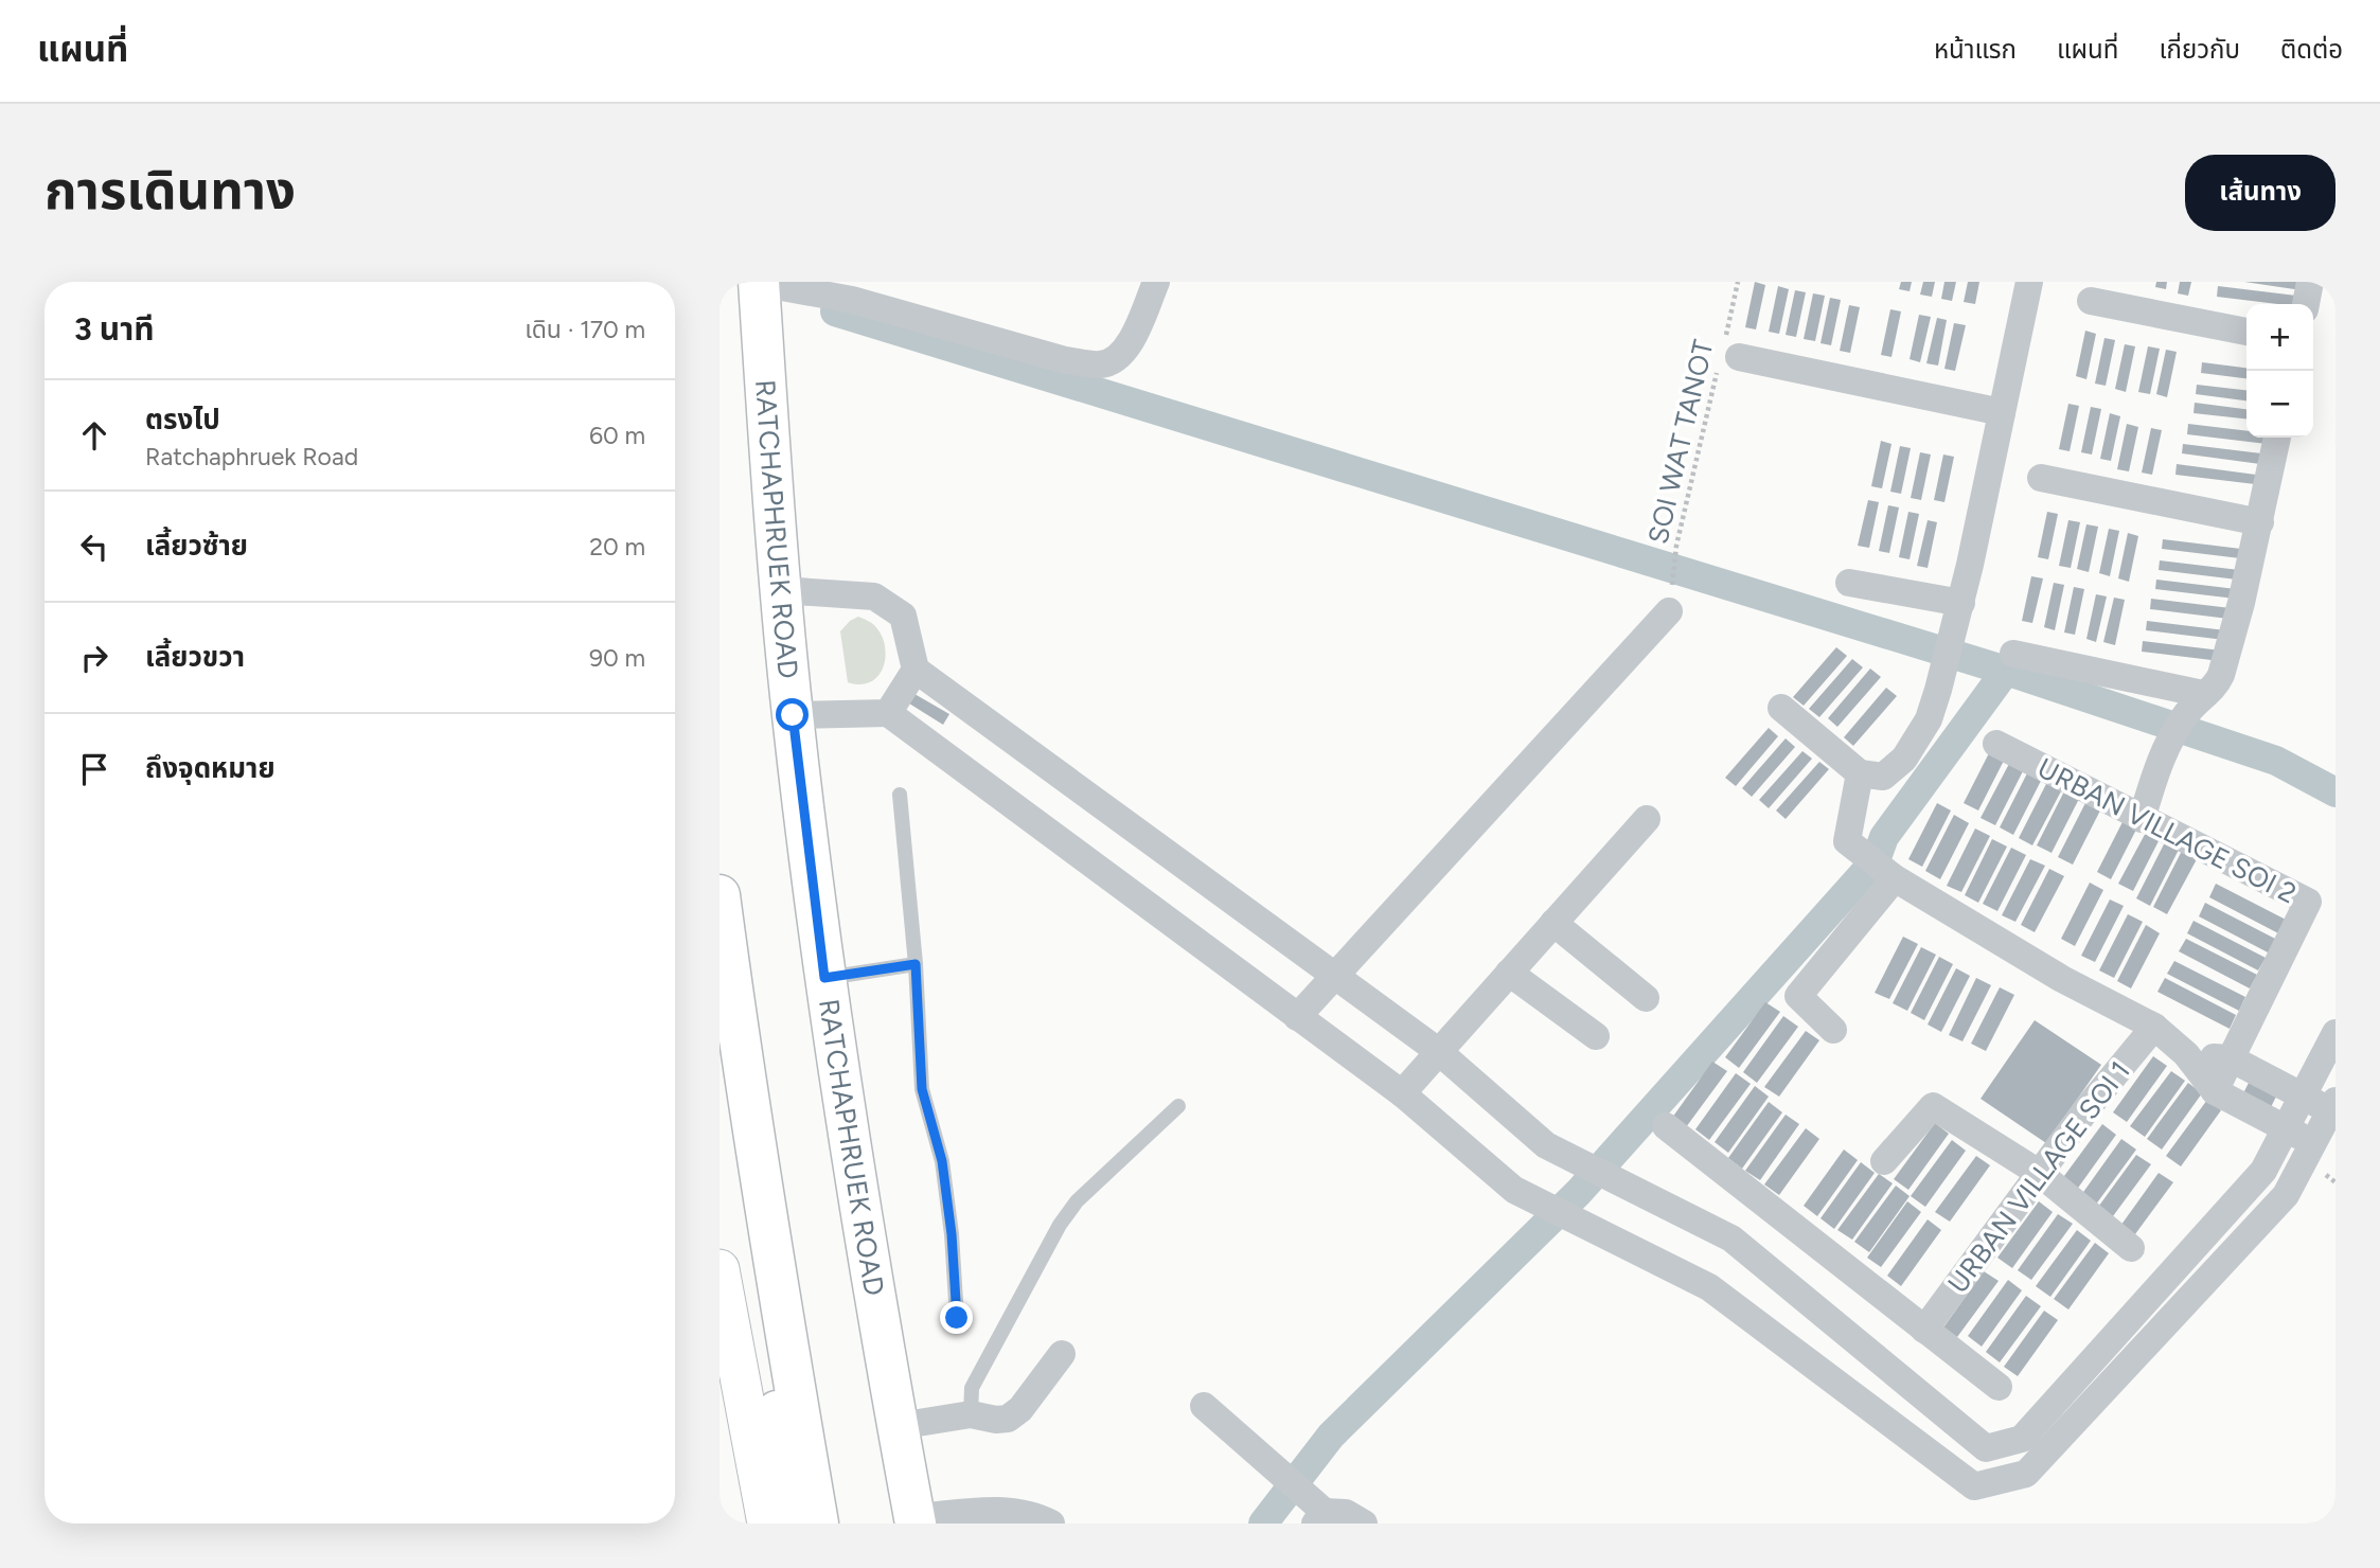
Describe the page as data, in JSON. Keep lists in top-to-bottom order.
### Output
{
  "streets": {
    "main road": ["RATCHAPHRUEK ROAD"],
    "street": ["URBAN VILLAGE SOI 2", "URBAN VILLAGE SOI 1"],
    "path": ["SOI WAT TANOT"]
  },
  "page": {
    "header": "แผนที่",
    "nav": [
      "หน้าแรก",
      "แผนที่",
      "เกี่ยวกับ",
      "ติดต่อ"
    ],
    "title": "การเดินทาง",
    "buttons": "เส้นทาง",
    "heading": ["3 นาที", "เดิน · 170 m"],
    "map_buttons": ["+", "−"],
    "list": [
      ["ตรงไป", "Ratchaphruek Road", "60 m"],
      ["เลี้ยวซ้าย", "20 m"],
      ["เลี้ยวขวา", "90 m"],
      "ถึงจุดหมาย"
    ]
  }
}
